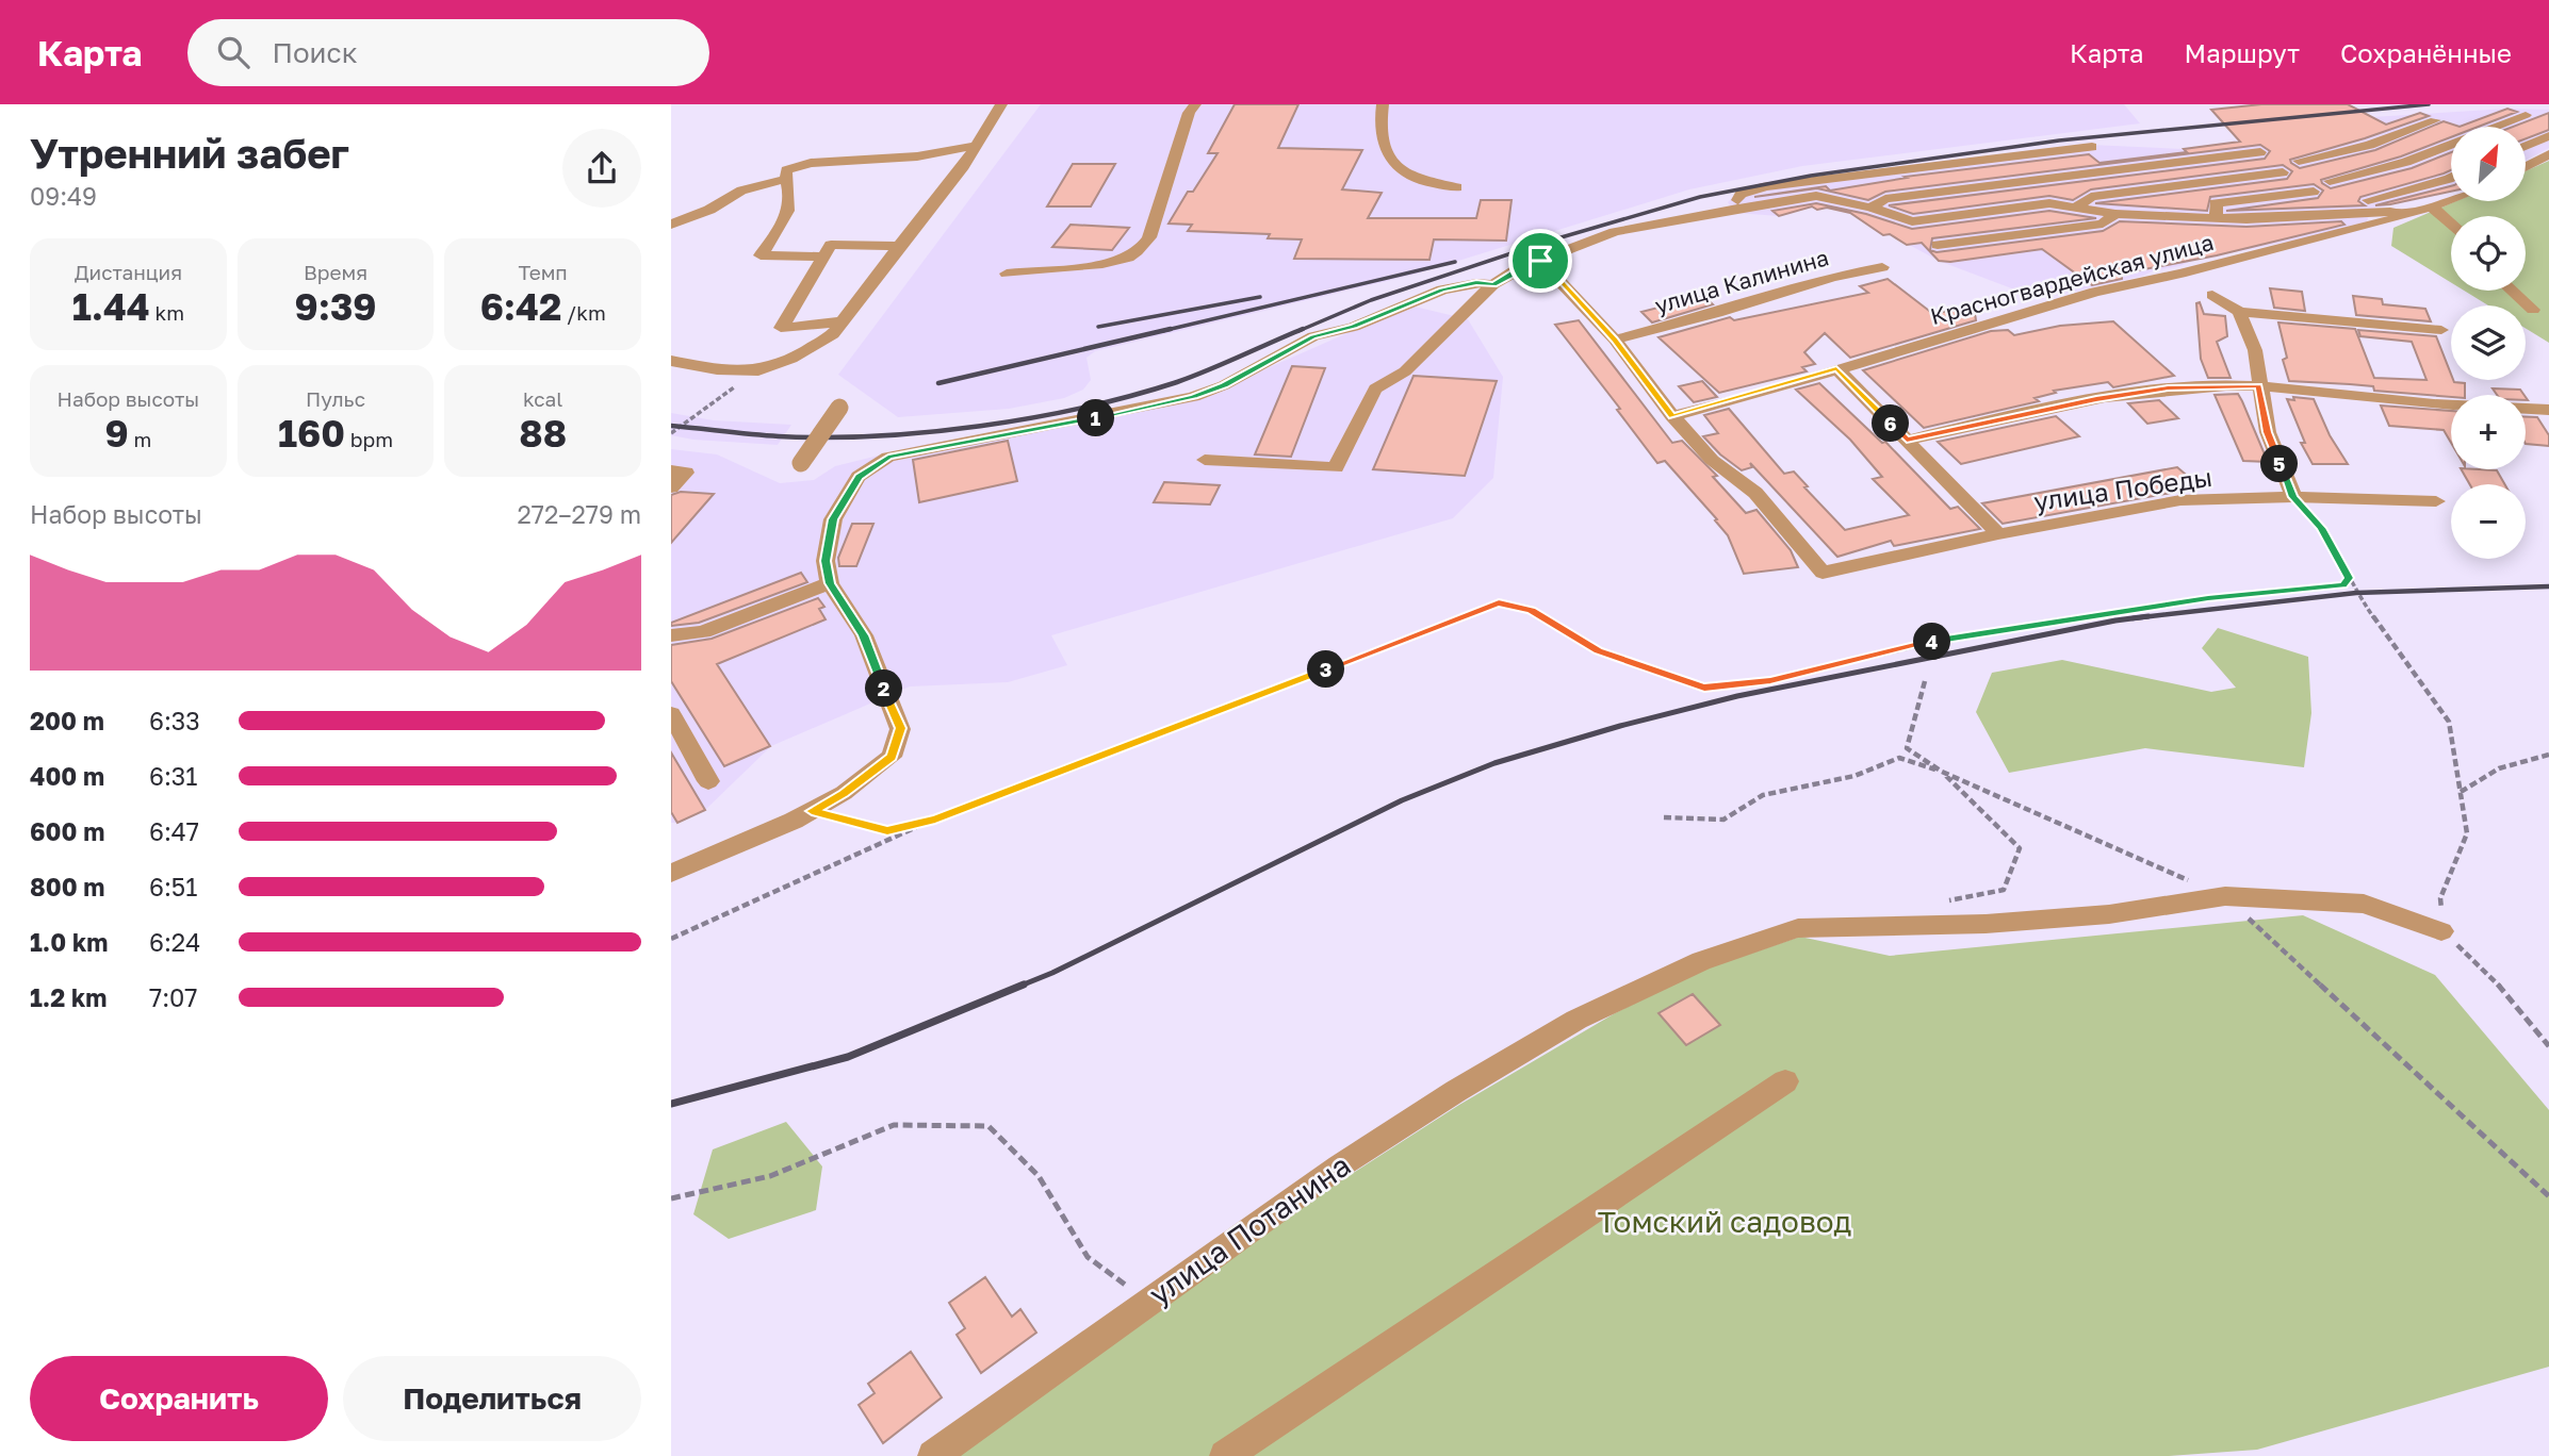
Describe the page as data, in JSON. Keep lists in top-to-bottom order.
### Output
{
  "streets": {
    "street": [
      "Красногвардейская улица",
      "улица Калинина",
      "улица Победы",
      "улица Потанина"
    ]
  },
  "crossings": [
    ["Красногвардейская улица", "улица Победы"]
  ],
  "parks": ["Томский садовод"],
  "north": "top right",
  "page": {
    "header": "Карта",
    "search": "Поиск",
    "nav": ["Карта", "Маршрут", "Сохранённые"],
    "heading": ["Утренний забег", "09:49"],
    "map_buttons": ["+", "−"],
    "stats": [
      ["Дистанция", "1.44 km"],
      ["Время", "9:39"],
      ["Темп", "6:42 /km"],
      ["Набор высоты", "9 m"],
      ["Пульс", "160 bpm"],
      ["kcal", "88"]
    ],
    "pins": [
      "1",
      "6",
      "5",
      "4",
      "3",
      "2"
    ],
    "chart": ["Набор высоты", "272–279 m"],
    "list": [
      {
        "name": "200 m",
        "note": "6:33"
      },
      {
        "name": "400 m",
        "note": "6:31"
      },
      {
        "name": "600 m",
        "note": "6:47"
      },
      {
        "name": "800 m",
        "note": "6:51"
      },
      {
        "name": "1.0 km",
        "note": "6:24"
      },
      {
        "name": "1.2 km",
        "note": "7:07"
      }
    ],
    "buttons": ["Сохранить", "Поделиться"]
  }
}
